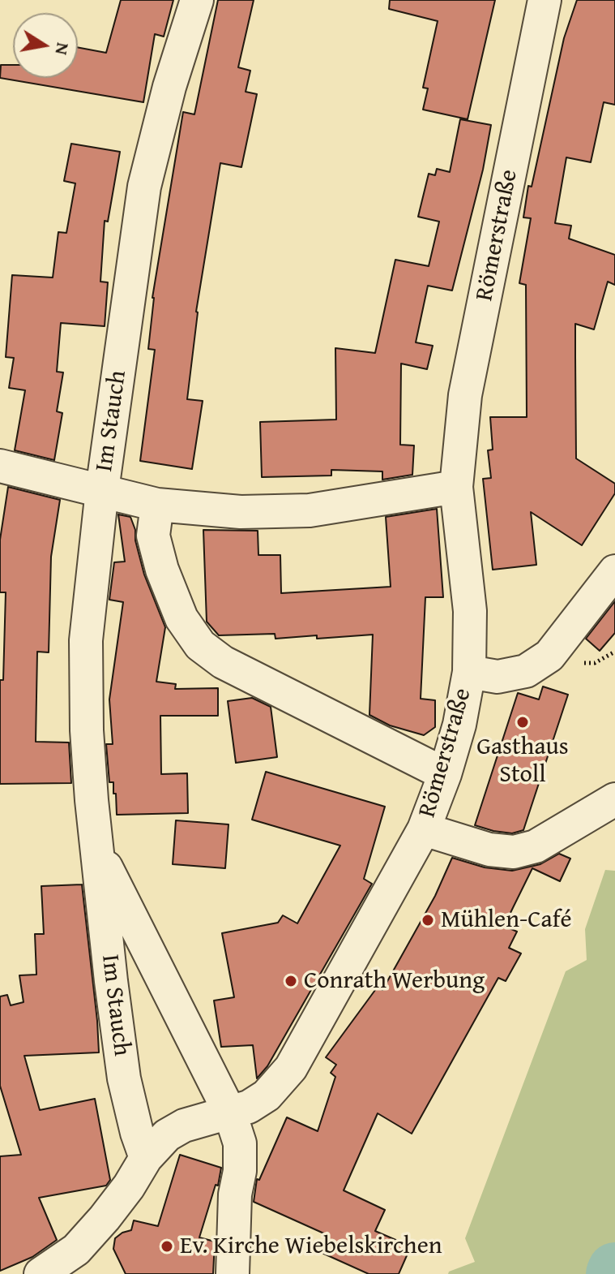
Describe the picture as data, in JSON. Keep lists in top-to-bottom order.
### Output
{
  "streets": {
    "street": ["Römerstraße", "Im Stauch"]
  },
  "crossings": [
    ["Römerstraße", "Im Stauch"]
  ],
  "places": [
    "Gasthaus Stoll",
    "Mühlen-Café",
    "Conrath Werbung",
    "Ev. Kirche Wiebelskirchen"
  ],
  "north": "right"
}
